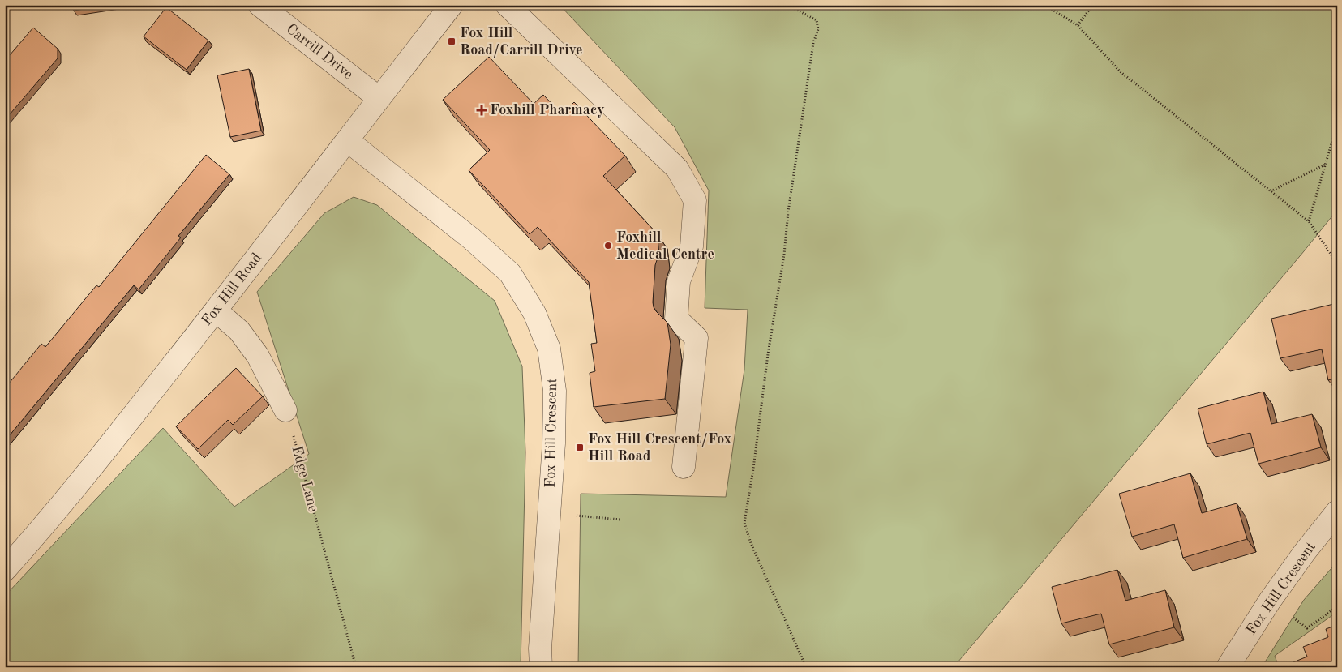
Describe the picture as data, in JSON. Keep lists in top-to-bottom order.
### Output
{
  "streets": {
    "street": ["Carrill Drive", "Fox Hill Road", "Fox Hill Crescent"],
    "path": ["Edge Lane"]
  },
  "crossings": [
    ["Carrill Drive", "Fox Hill Road"],
    ["Fox Hill Road", "Fox Hill Crescent"]
  ],
  "places": {
    "transit": ["Fox Hill Road/Carrill Drive", "Fox Hill Crescent/Fox Hill Road"],
    "health": ["Foxhill Pharmacy"],
    "other": ["Foxhill Medical Centre"]
  }
}
